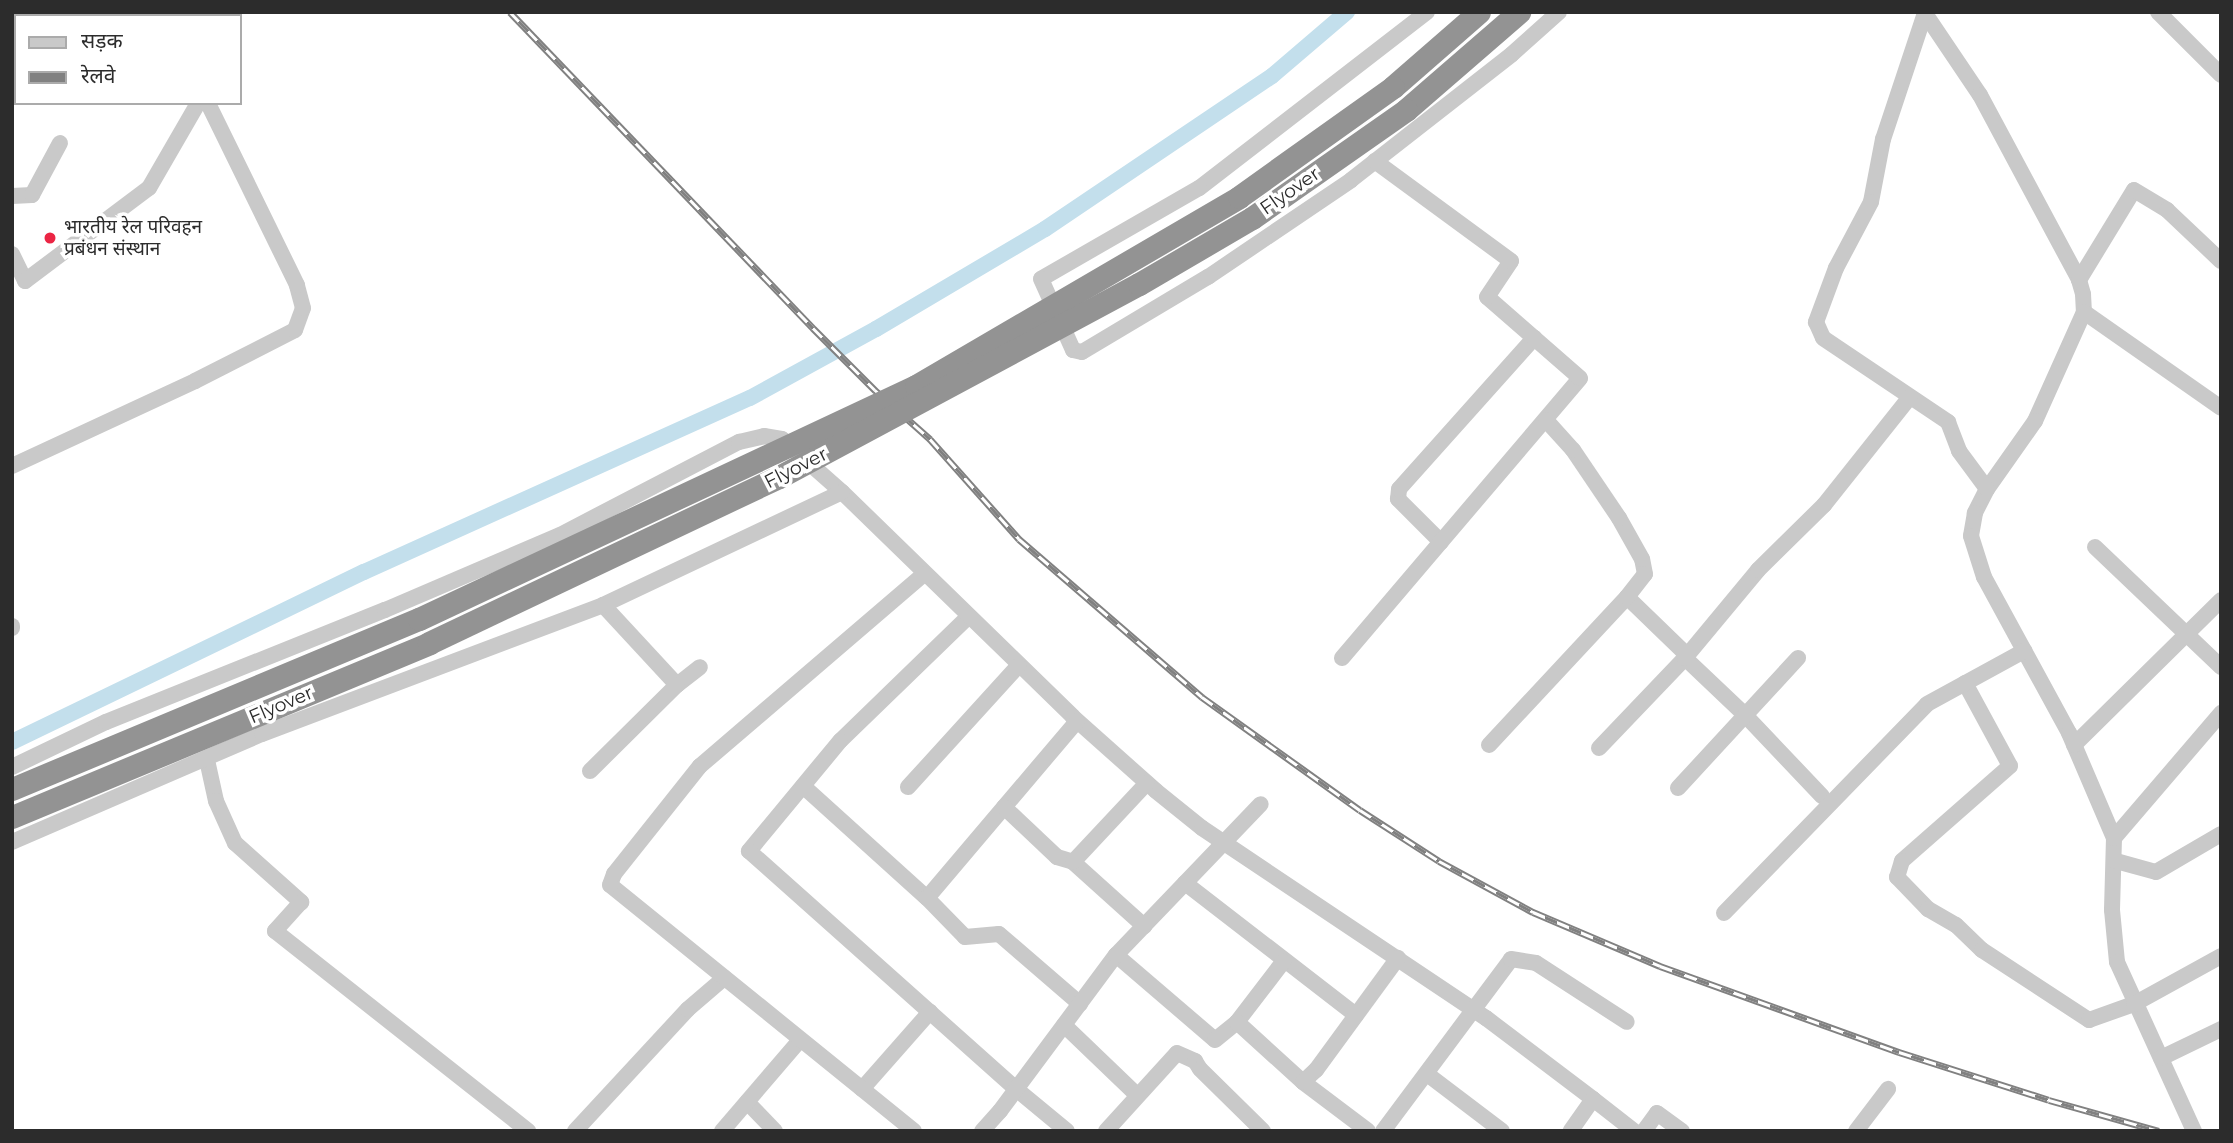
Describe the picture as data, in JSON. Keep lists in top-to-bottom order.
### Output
{
  "streets": {
    "highway": ["Flyover"]
  },
  "places": ["भारतीय रेल परिवहन प्रबंधन संस्थान"],
  "legend": ["सड़क", "रेलवे"]
}
